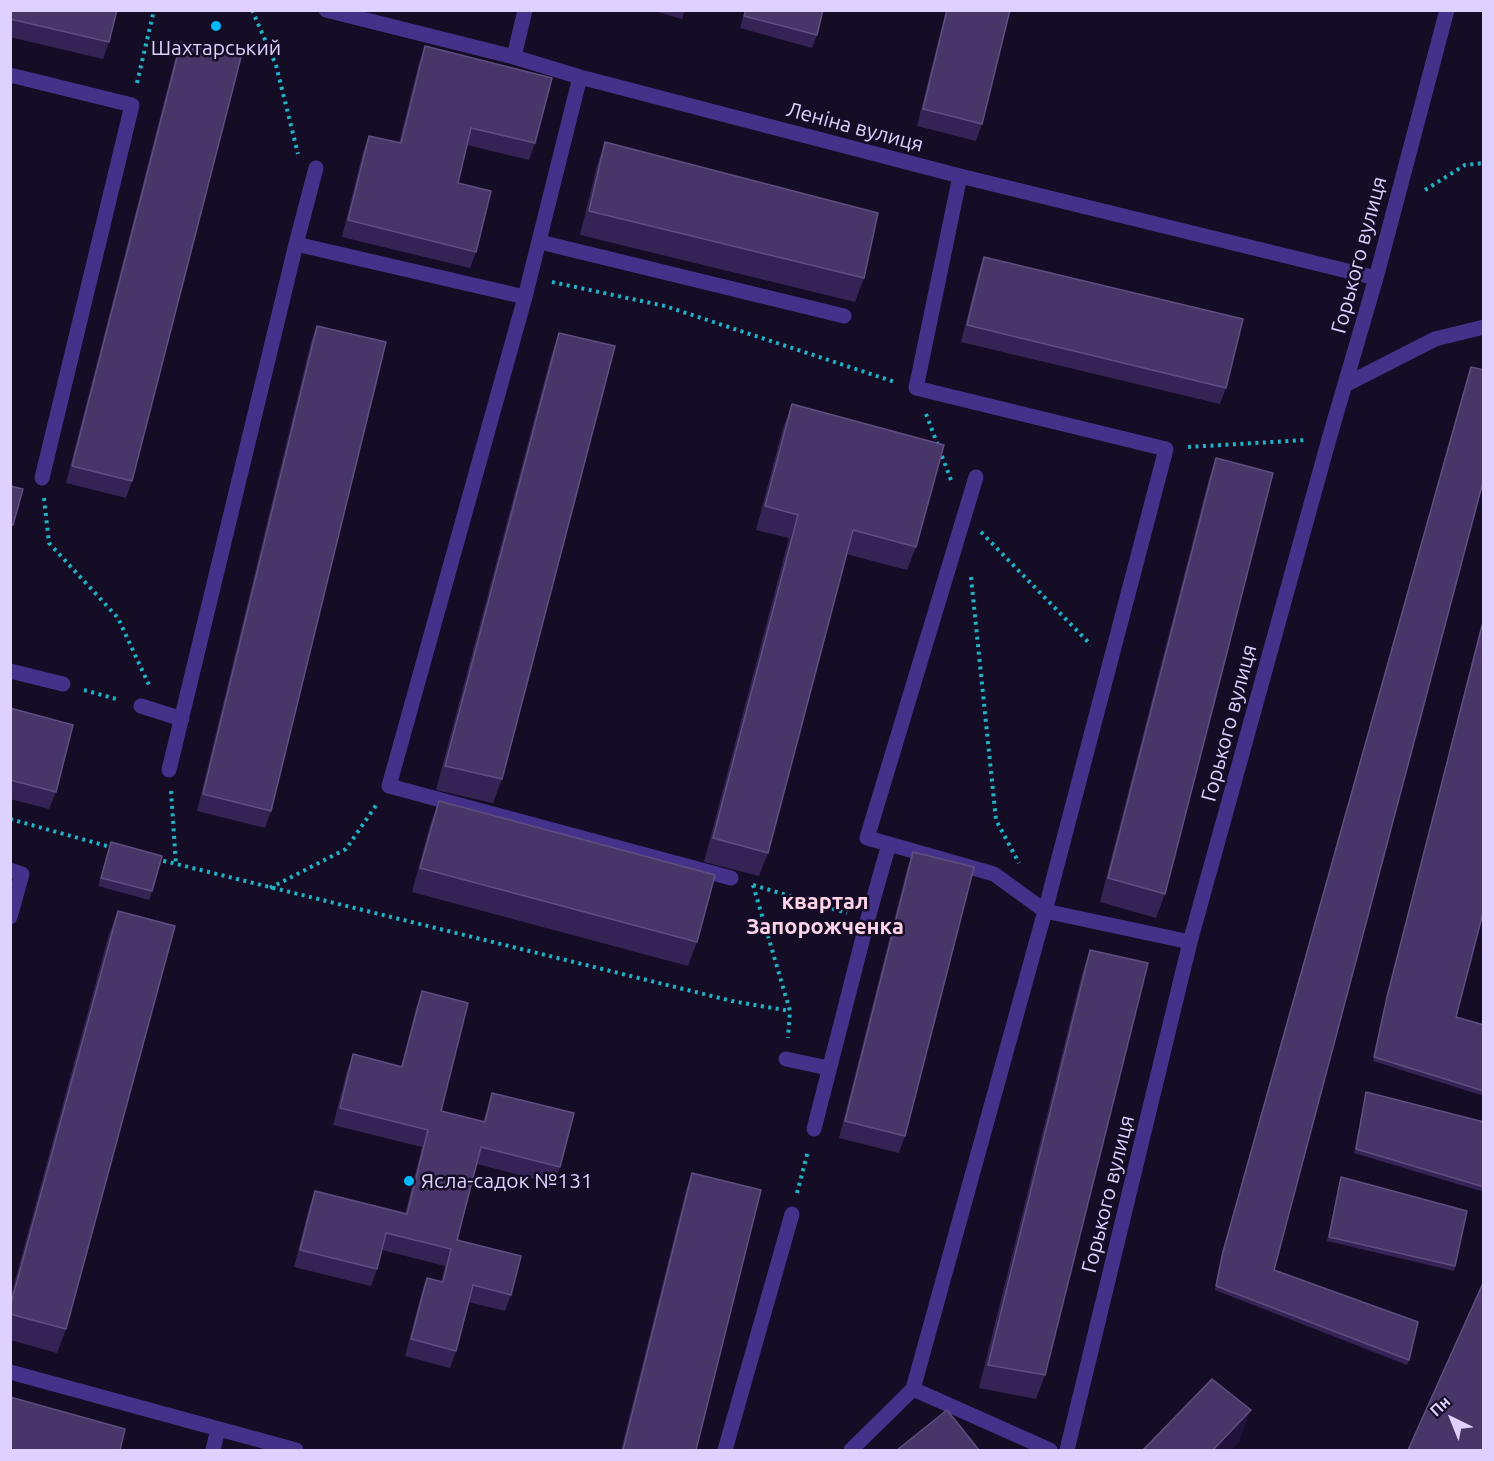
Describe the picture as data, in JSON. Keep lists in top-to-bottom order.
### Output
{
  "streets": {
    "street": ["Леніна вулиця", "Горького вулиця"]
  },
  "crossings": [
    ["Леніна вулиця", "Горького вулиця"]
  ],
  "districts": ["квартал Запорожченка"],
  "places": ["Шахтарський", "Ясла-садок №131"],
  "north": "top left"
}
